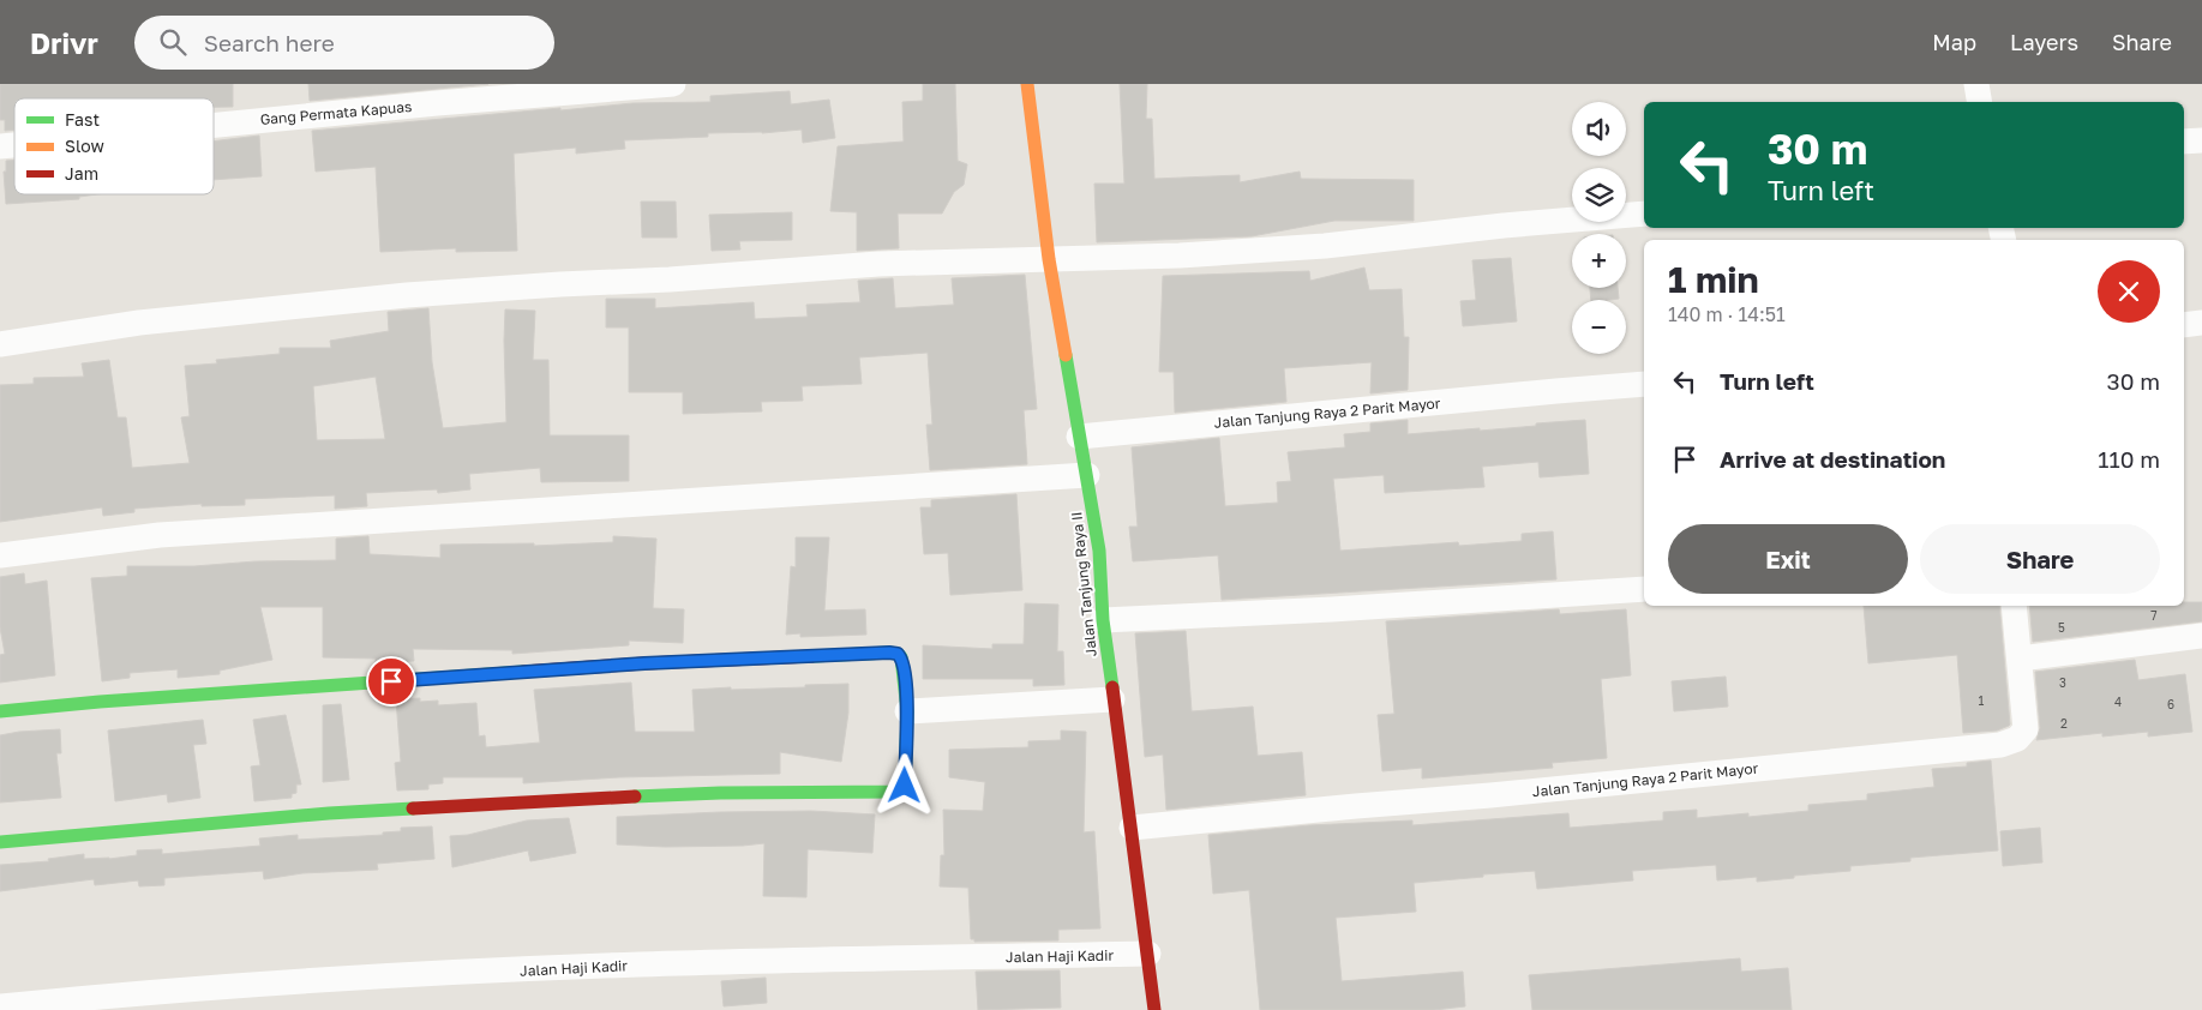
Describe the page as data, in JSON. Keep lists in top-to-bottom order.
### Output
{
  "streets": {
    "street": [
      "Gang Permata Kapuas",
      "Jalan Tanjung Raya 2 Parit Mayor",
      "Jalan Tanjung Raya II",
      "Jalan Haji Kadir"
    ]
  },
  "crossings": [
    ["Jalan Tanjung Raya 2 Parit Mayor", "Jalan Tanjung Raya II"],
    ["Jalan Tanjung Raya II", "Jalan Haji Kadir"]
  ],
  "house_numbers": [
    "7",
    "5",
    "3",
    "1",
    "4",
    "6",
    "2"
  ],
  "legend": ["Fast", "Slow", "Jam"],
  "page": {
    "header": "Drivr",
    "search": "Search here",
    "nav": ["Map", "Layers", "Share"],
    "map_buttons": ["+", "−"],
    "turn": ["30 m", "Turn left"],
    "heading": ["1 min", "140 m · 14:51"],
    "list": [
      {
        "name": "Turn left",
        "value": "30 m"
      },
      {
        "name": "Arrive at destination",
        "value": "110 m"
      }
    ],
    "buttons": ["Exit", "Share"]
  }
}
